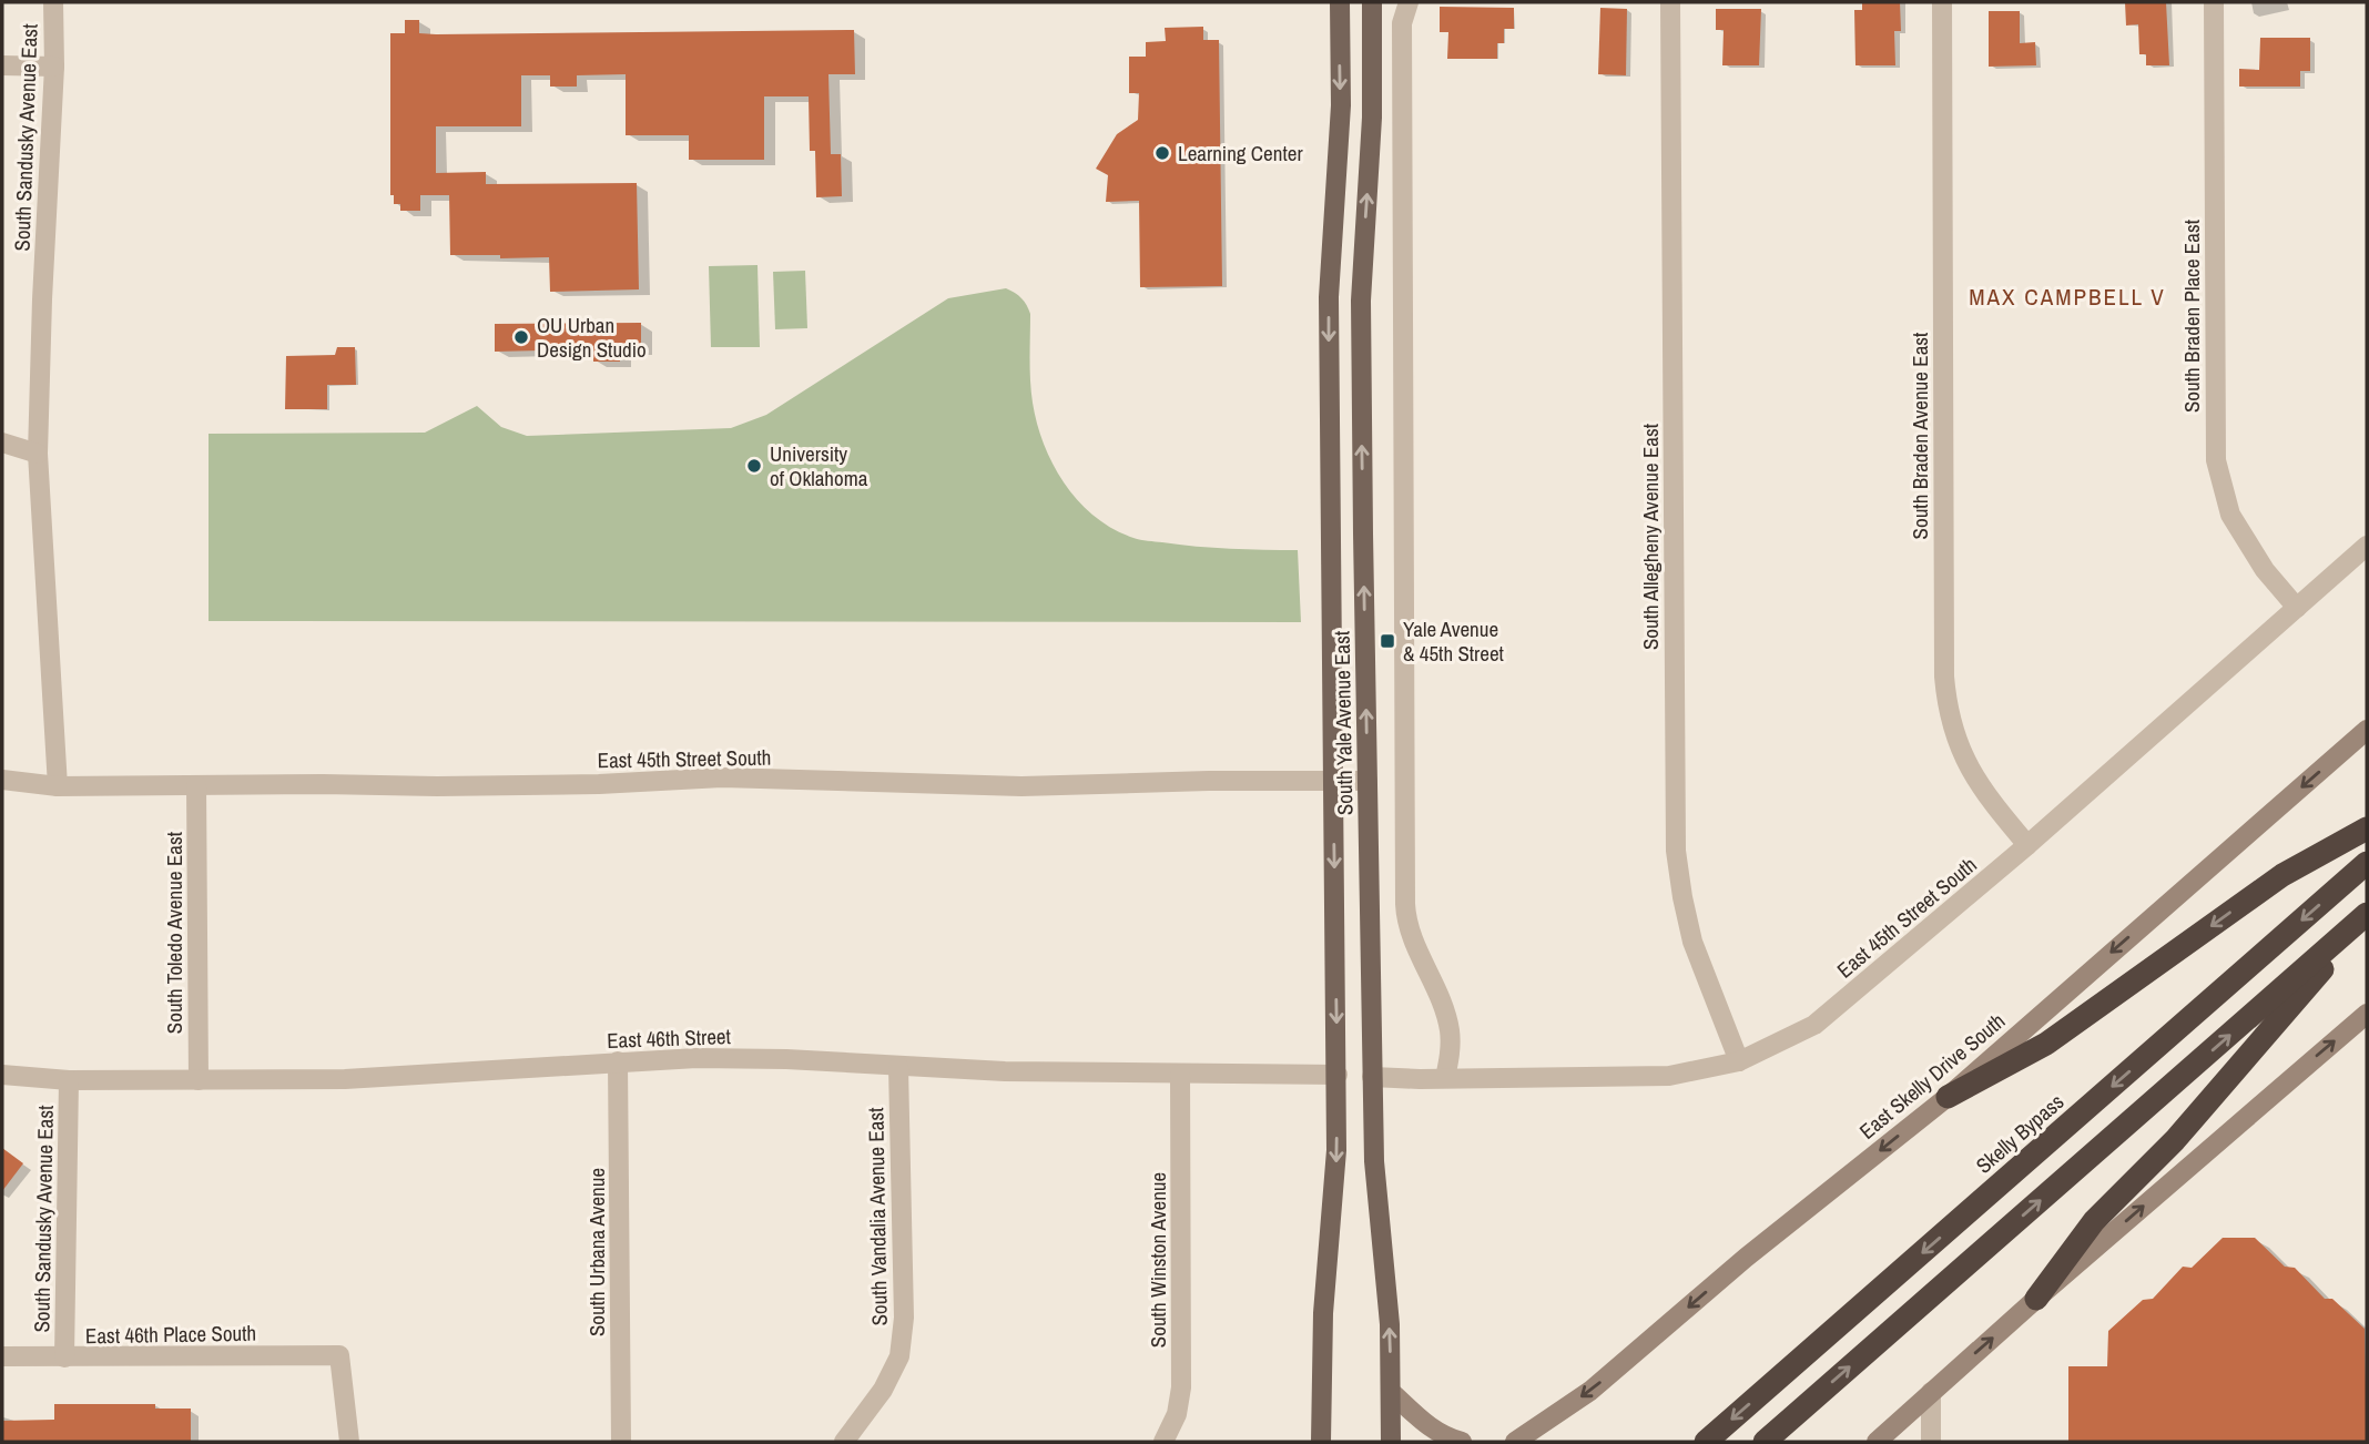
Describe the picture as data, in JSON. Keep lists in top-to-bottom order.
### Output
{
  "streets": {
    "highway": ["Skelly Bypass"],
    "main road": ["South Yale Avenue East", "East Skelly Drive South"],
    "street": [
      "South Sandusky Avenue East",
      "South Braden Place East",
      "South Braden Avenue East",
      "South Allegheny Avenue East",
      "East 45th Street South",
      "South Toledo Avenue East",
      "East 46th Street",
      "South Vandalia Avenue East",
      "South Urbana Avenue",
      "South Winston Avenue",
      "East 46th Place South"
    ]
  },
  "crossings": [
    ["South Sandusky Avenue East", "East 45th Street South"],
    ["South Sandusky Avenue East", "East 46th Street"],
    ["South Sandusky Avenue East", "East 46th Place South"],
    ["South Braden Place East", "East 45th Street South"],
    ["South Braden Avenue East", "East 45th Street South"],
    ["South Allegheny Avenue East", "East 45th Street South"],
    ["South Yale Avenue East", "East 45th Street South"],
    ["South Yale Avenue East", "East 46th Street"],
    ["East 45th Street South", "South Toledo Avenue East"],
    ["South Toledo Avenue East", "East 46th Street"],
    ["East 46th Street", "South Vandalia Avenue East"],
    ["East 46th Street", "South Urbana Avenue"],
    ["East 46th Street", "South Winston Avenue"]
  ],
  "one_way": ["East Skelly Drive South"],
  "districts": ["MAX CAMPBELL V"],
  "places": {
    "other": ["Learning Center", "OU Urban Design Studio", "University of Oklahoma"],
    "transit": ["Yale Avenue & 45th Street"]
  }
}
